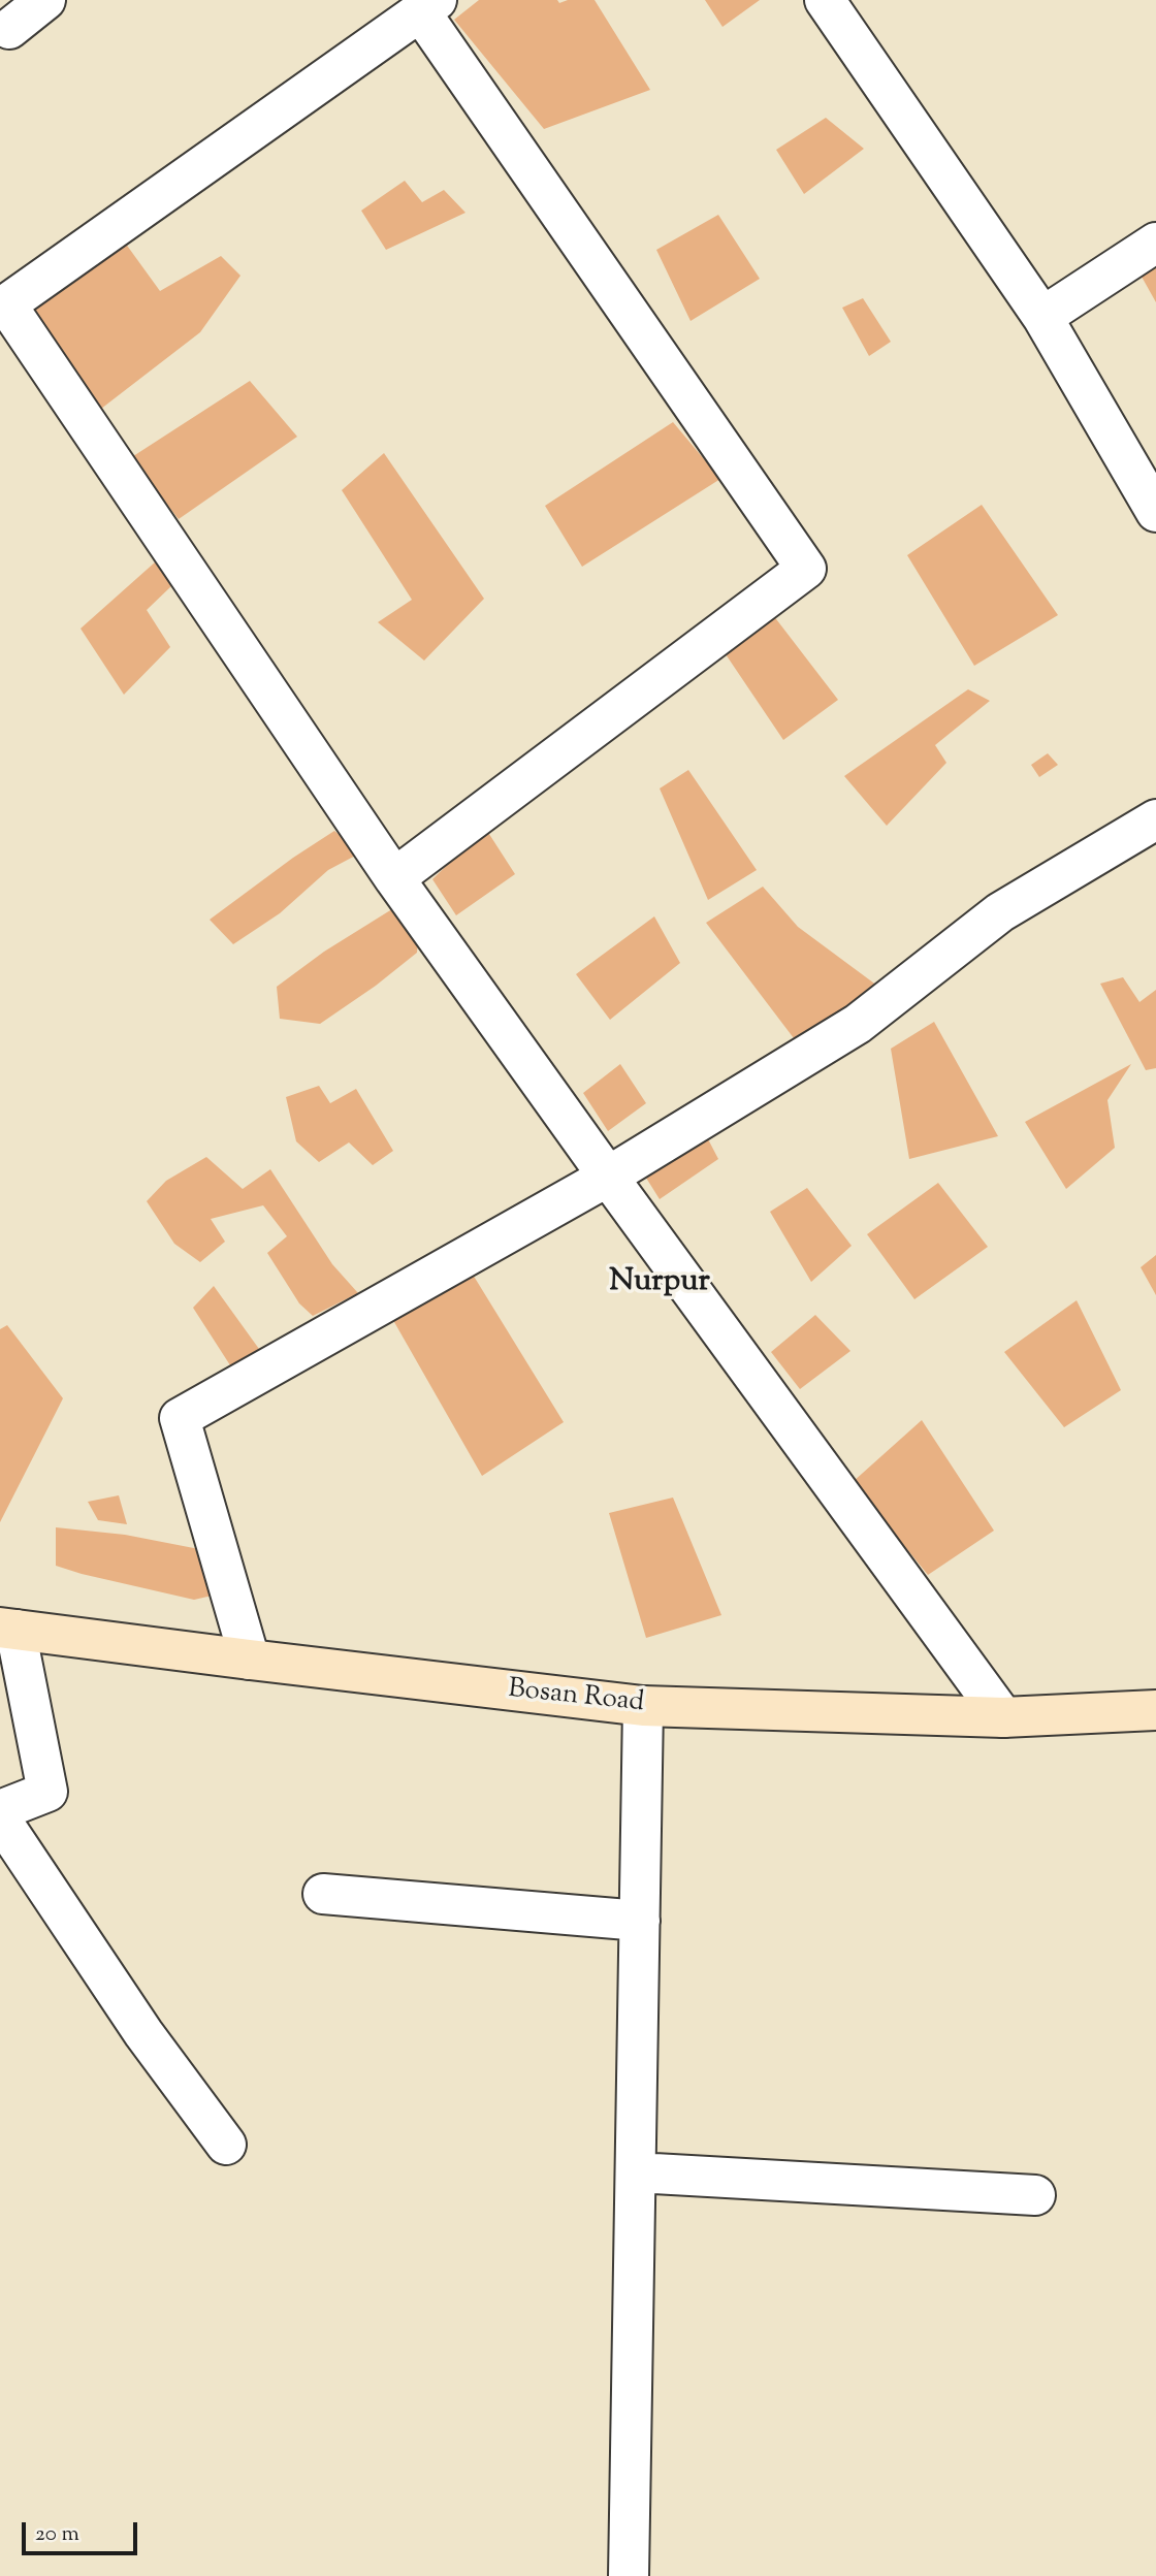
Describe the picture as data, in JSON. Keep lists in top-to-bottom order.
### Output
{
  "streets": {
    "main road": ["Bosan Road"]
  },
  "districts": ["Nurpur"],
  "scale_bar": "20 m"
}
